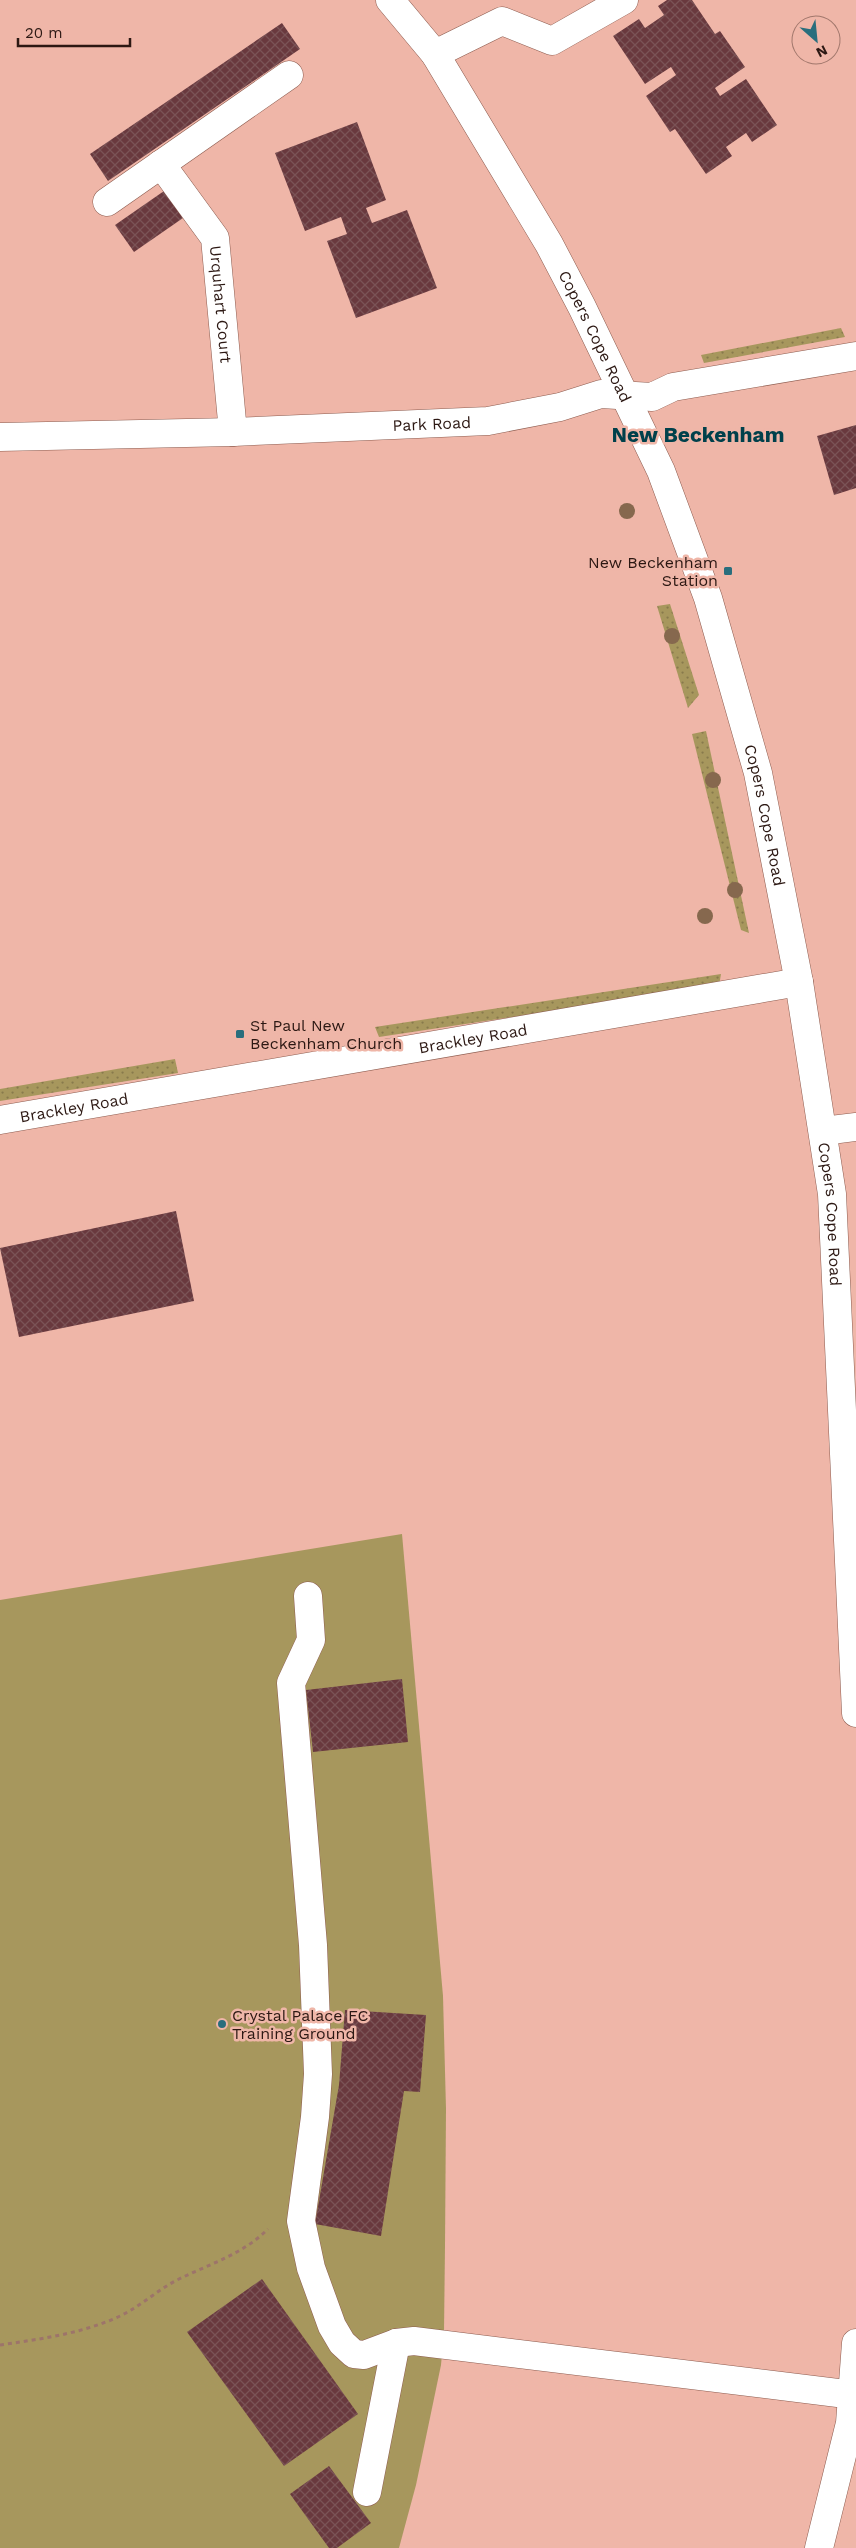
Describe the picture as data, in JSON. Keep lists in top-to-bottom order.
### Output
{
  "streets": {
    "street": [
      "Urquhart Court",
      "Copers Cope Road",
      "Park Road",
      "Brackley Road"
    ]
  },
  "crossings": [
    ["Urquhart Court", "Park Road"],
    ["Copers Cope Road", "Park Road"],
    ["Copers Cope Road", "Brackley Road"]
  ],
  "districts": ["New Beckenham"],
  "places": {
    "transit": ["New Beckenham Station", "St Paul New Beckenham Church"],
    "other": ["Crystal Palace FC Training Ground"]
  },
  "scale_bar": "20 m",
  "north": "bottom right"
}
